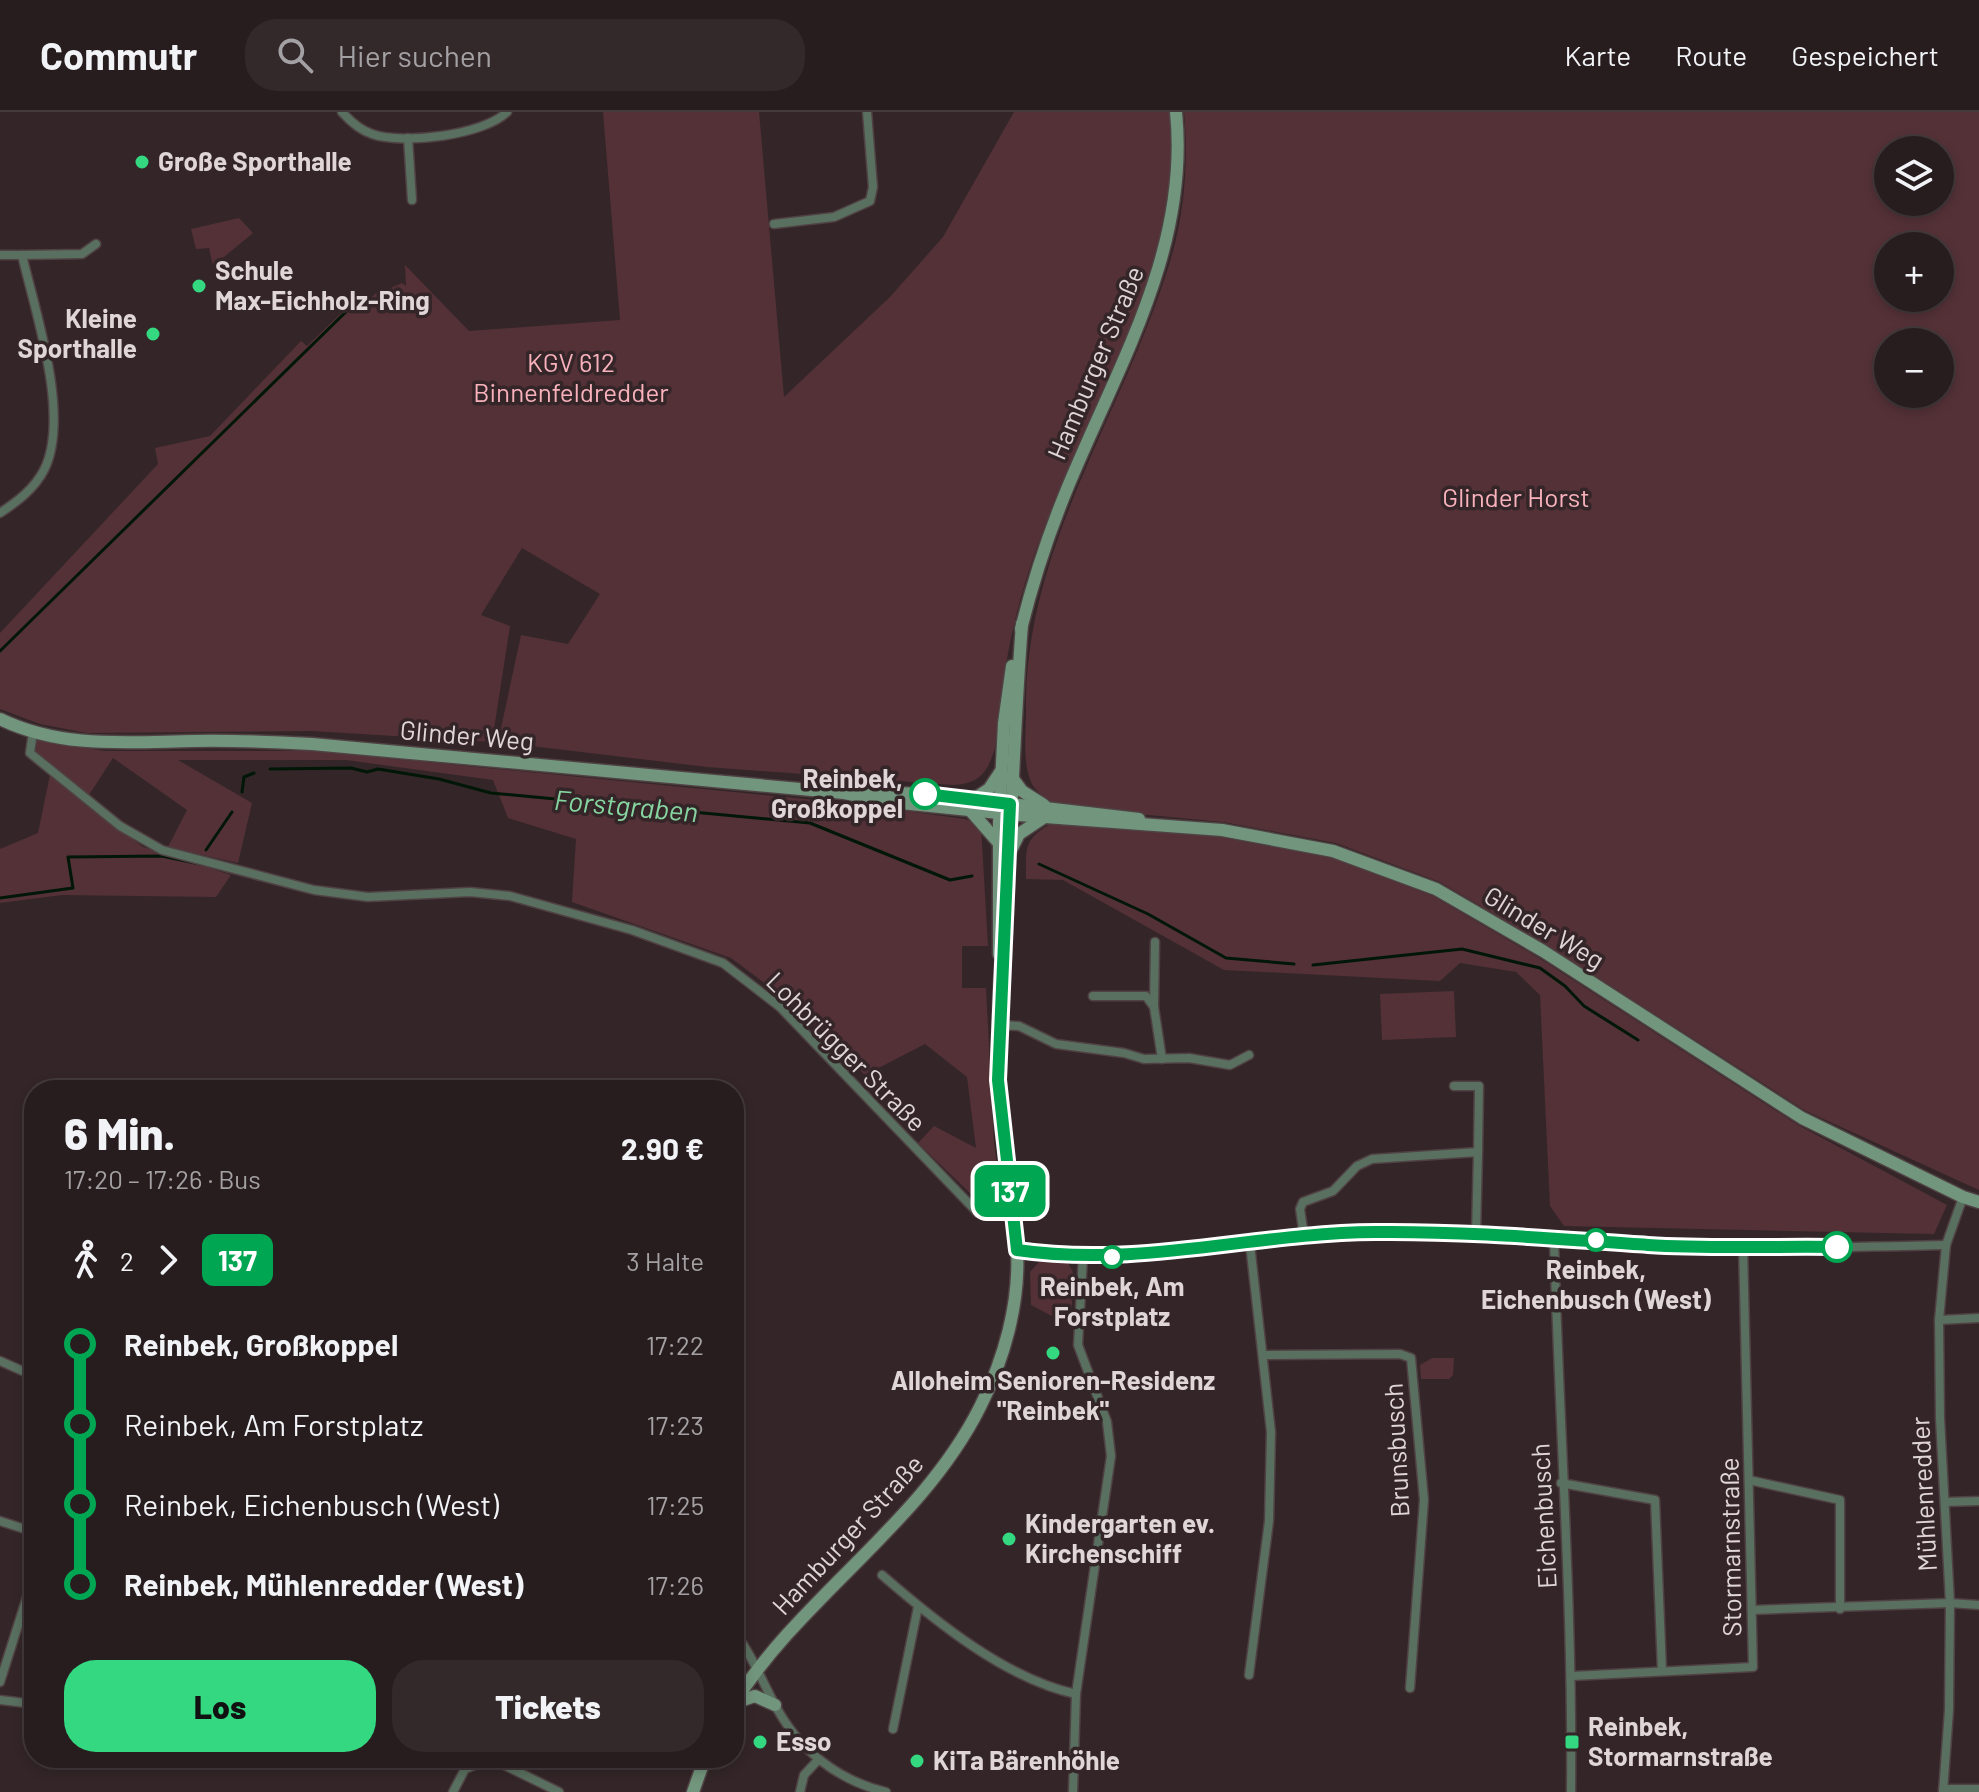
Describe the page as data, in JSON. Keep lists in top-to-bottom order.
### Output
{
  "streets": {
    "main road": ["Hamburger Straße", "Glinder Weg"],
    "street": [
      "Lohbrügger Straße",
      "Brunsbusch",
      "Mühlenredder",
      "Eichenbusch",
      "Stormarnstraße"
    ]
  },
  "crossings": [
    ["Hamburger Straße", "Glinder Weg"],
    ["Hamburger Straße", "Lohbrügger Straße"],
    ["Glinder Weg", "Lohbrügger Straße"],
    ["Glinder Weg", "Mühlenredder"],
    ["Eichenbusch", "Stormarnstraße"]
  ],
  "water": ["Forstgraben"],
  "parks": ["KGV 612 Binnenfeldredder", "Glinder Horst"],
  "places": {
    "other": [
      "Große Sporthalle",
      "Schule Max-Eichholz-Ring",
      "Kleine Sporthalle",
      "Reinbek, Großkoppel",
      "Reinbek, Eichenbusch (West)",
      "Reinbek, Am Forstplatz",
      "Alloheim Senioren-Residenz \"Reinbek\"",
      "Kindergarten ev. Kirchenschiff",
      "Esso",
      "KiTa Bärenhöhle"
    ],
    "transit": ["Reinbek, Stormarnstraße"]
  },
  "lines": ["bus line 137"],
  "page": {
    "header": "Commutr",
    "search": "Hier suchen",
    "nav": ["Karte", "Route", "Gespeichert"],
    "on_map": "137",
    "map_buttons": ["+", "−"],
    "heading": ["6 Min.", "17:20 – 17:26 · Bus", "2.90 €"],
    "legs": ["2", "137", "3 Halte"],
    "list": [
      {
        "name": "Reinbek, Großkoppel",
        "value": "17:22"
      },
      {
        "name": "Reinbek, Am Forstplatz",
        "value": "17:23"
      },
      {
        "name": "Reinbek, Eichenbusch (West)",
        "value": "17:25"
      },
      {
        "name": "Reinbek, Mühlenredder (West)",
        "value": "17:26"
      }
    ],
    "buttons": ["Los", "Tickets"]
  }
}
